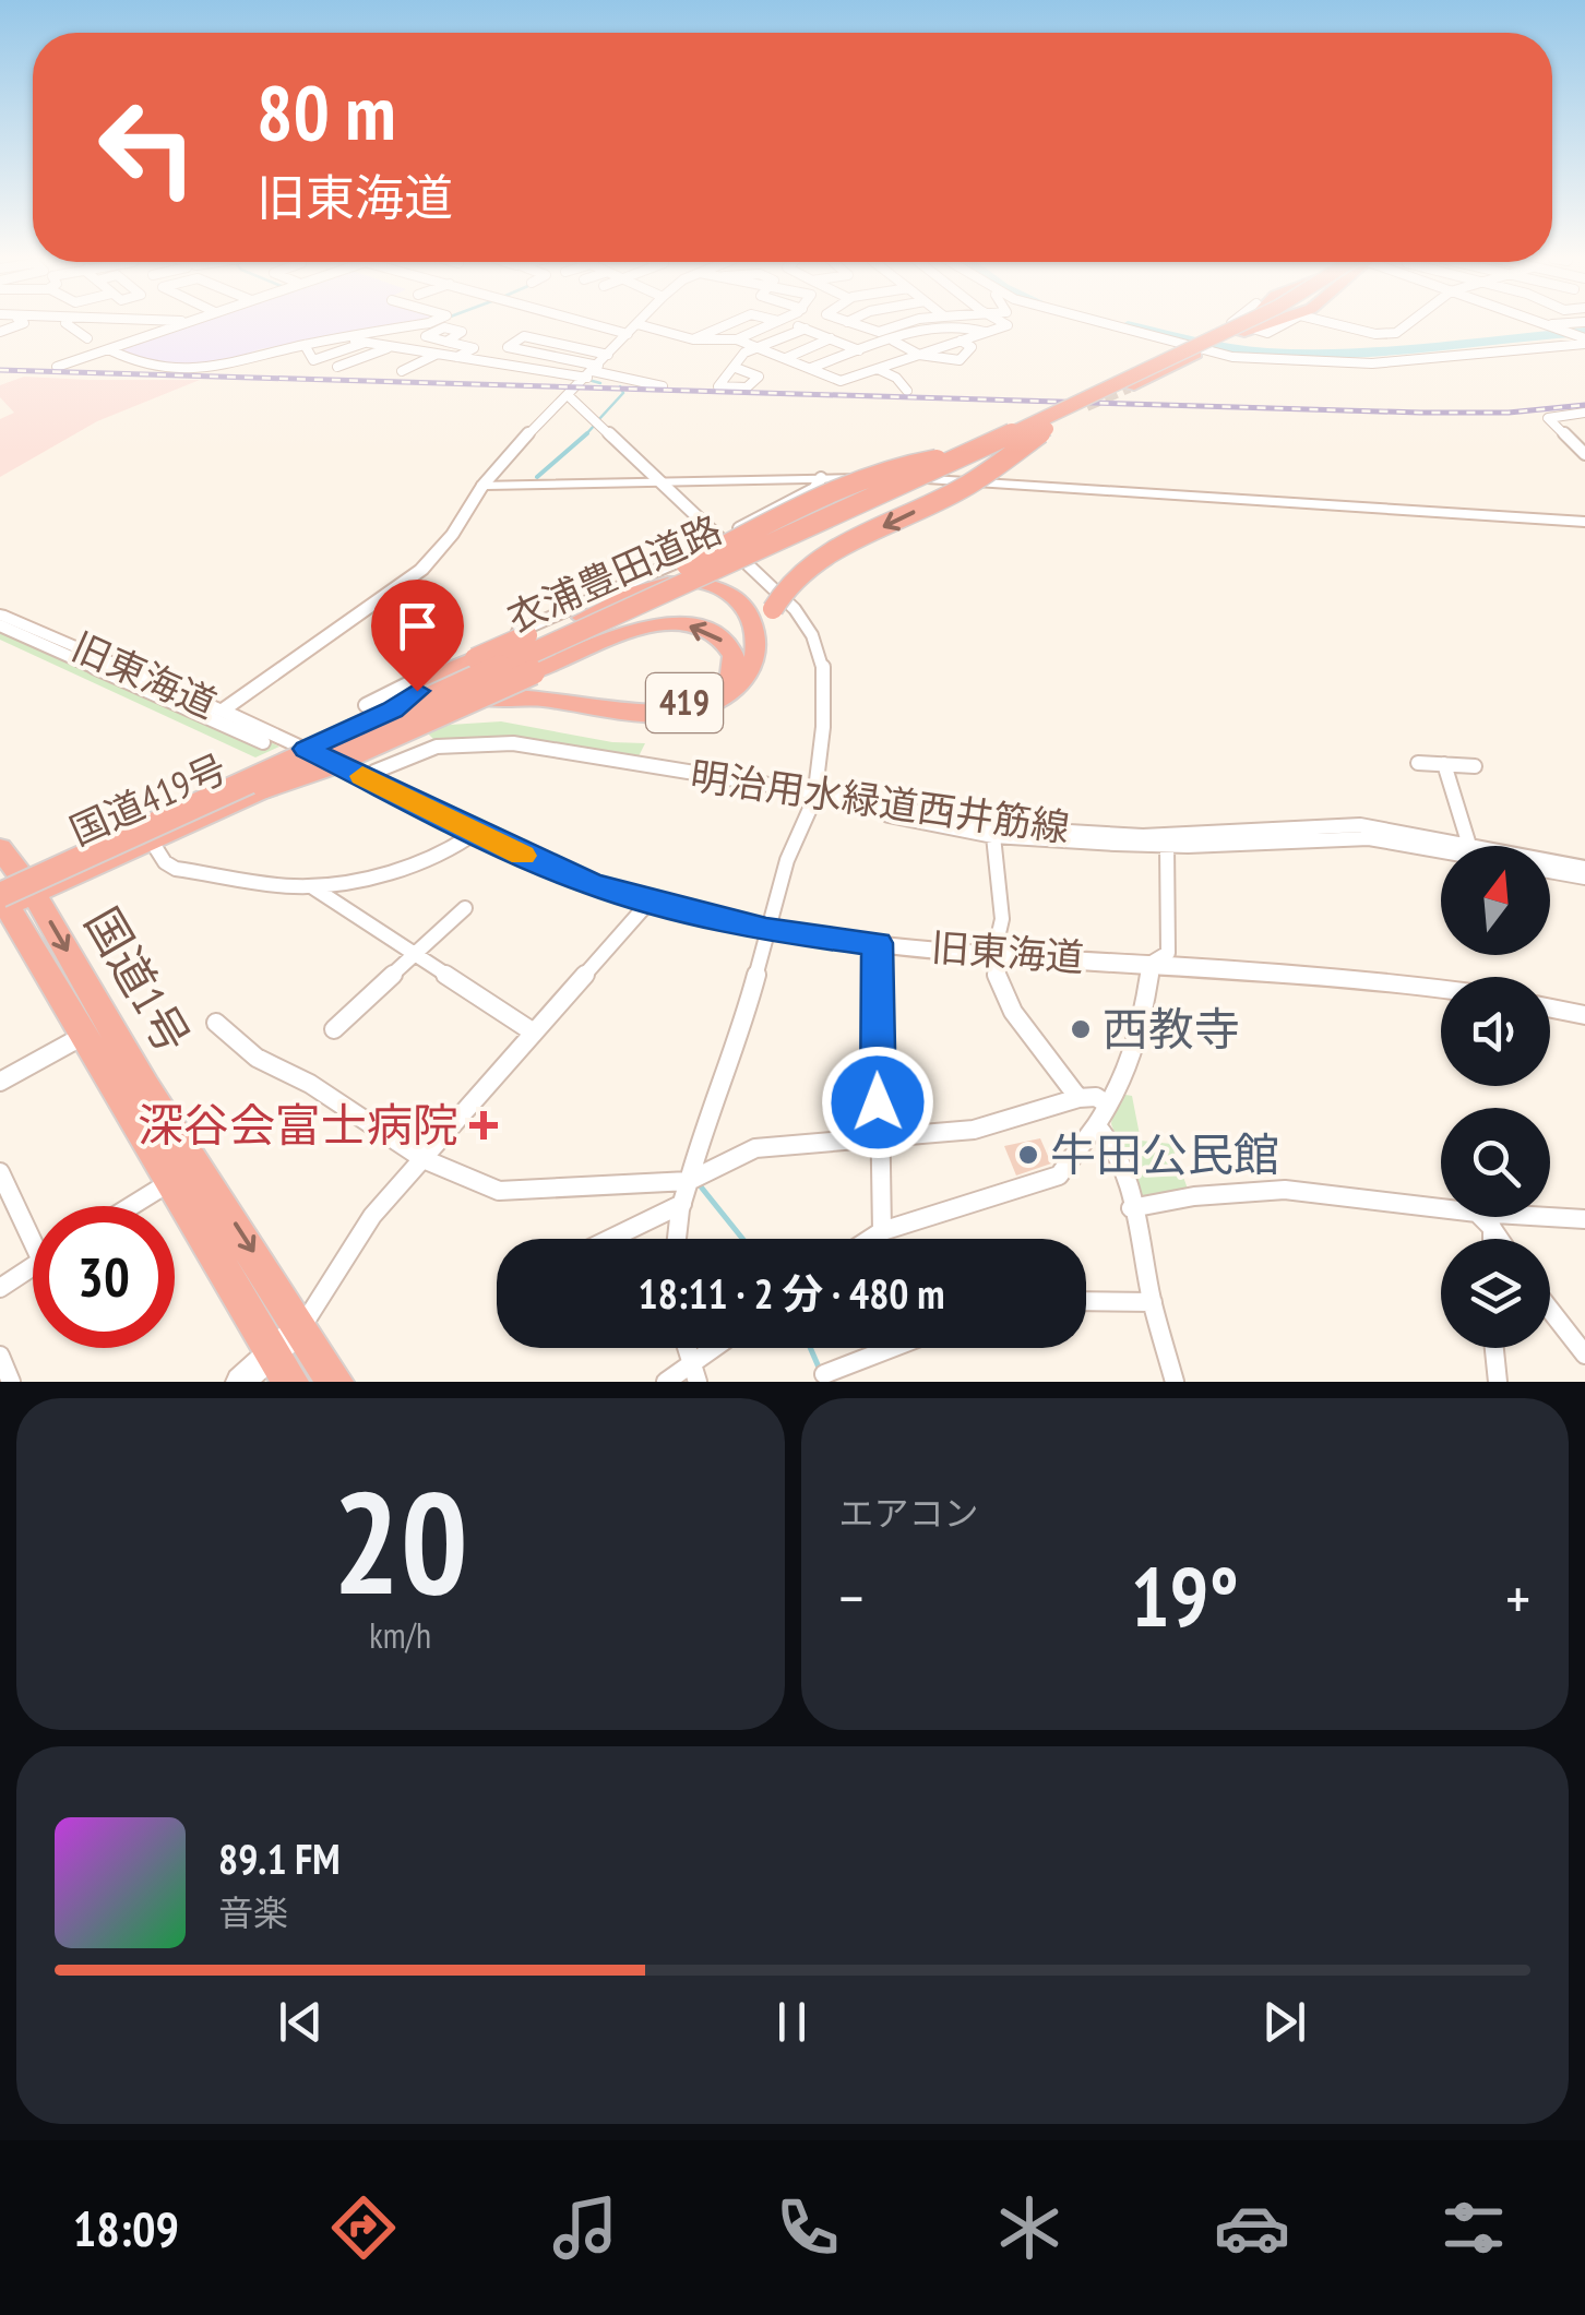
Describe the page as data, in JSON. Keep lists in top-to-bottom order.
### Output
{
  "streets": {
    "highway": [
      "衣浦豊田道路",
      "419",
      "国道419号",
      "国道1号"
    ],
    "street": ["旧東海道", "明治用水緑道西井筋線"]
  },
  "crossings": [
    ["衣浦豊田道路", "旧東海道"],
    ["衣浦豊田道路", "419"],
    ["衣浦豊田道路", "国道419号"],
    ["衣浦豊田道路", "国道1号"],
    ["旧東海道", "419"],
    ["旧東海道", "国道419号"],
    ["旧東海道", "明治用水緑道西井筋線"],
    ["419", "国道419号"],
    ["国道419号", "国道1号"]
  ],
  "places": {
    "other": ["西教寺", "牛田公民館"],
    "health": ["深谷会富士病院"]
  },
  "north": "top",
  "page": {
    "turn": ["80 m", "旧東海道"],
    "limit": "30",
    "trip": "18:11 · 2 分 · 480 m",
    "tile": [
      ["20", "km/h"],
      "エアコン"
    ],
    "heat": ["−", "19°", "+"],
    "song": ["89.1 FM", "音楽"],
    "tabs": "18:09"
  }
}
